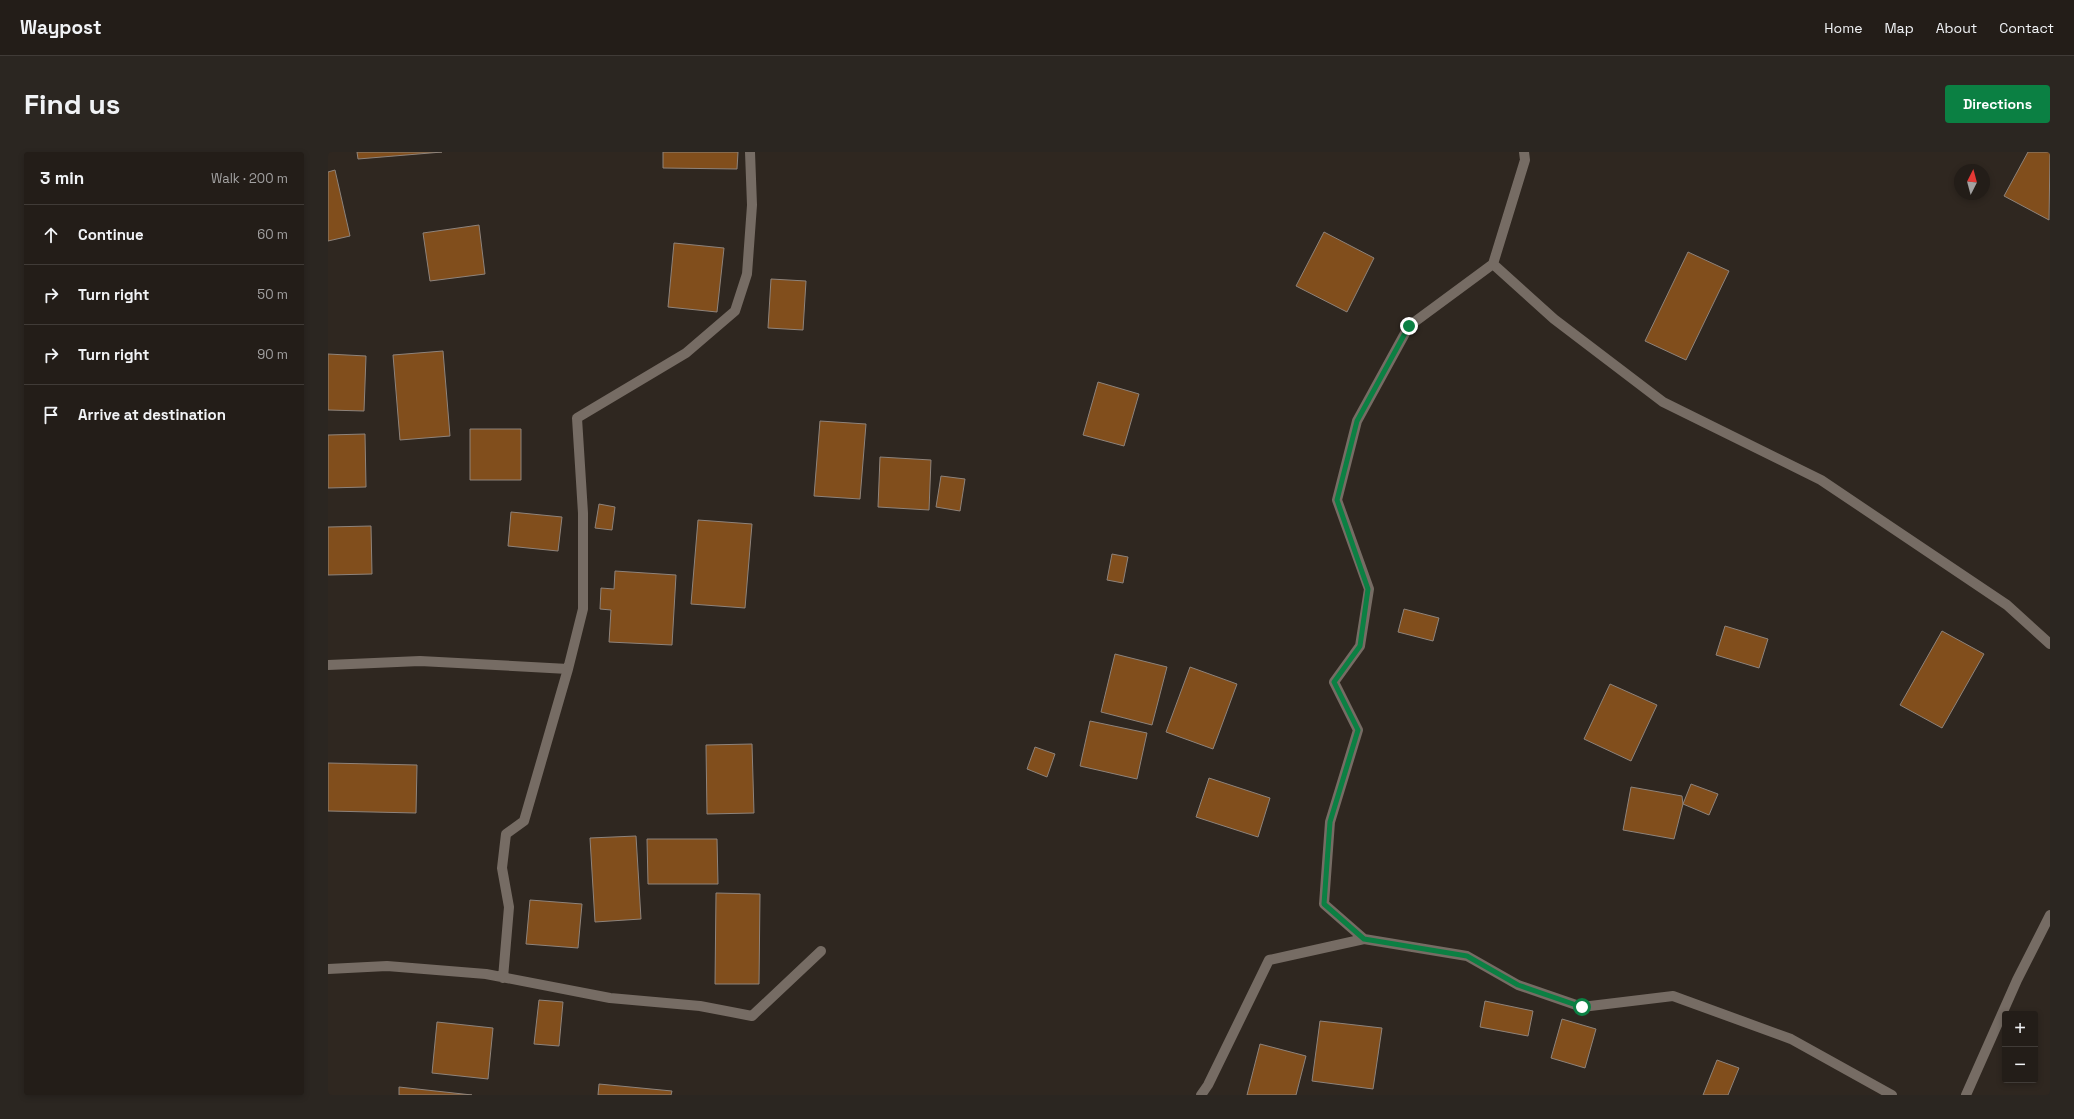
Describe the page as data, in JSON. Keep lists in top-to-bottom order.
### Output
{
  "north": "top",
  "page": {
    "header": "Waypost",
    "nav": [
      "Home",
      "Map",
      "About",
      "Contact"
    ],
    "buttons": "Directions",
    "title": "Find us",
    "heading": ["3 min", "Walk · 200 m"],
    "list": [
      ["Continue", "60 m"],
      ["Turn right", "50 m"],
      ["Turn right", "90 m"],
      "Arrive at destination"
    ],
    "map_buttons": ["+", "−"]
  }
}
